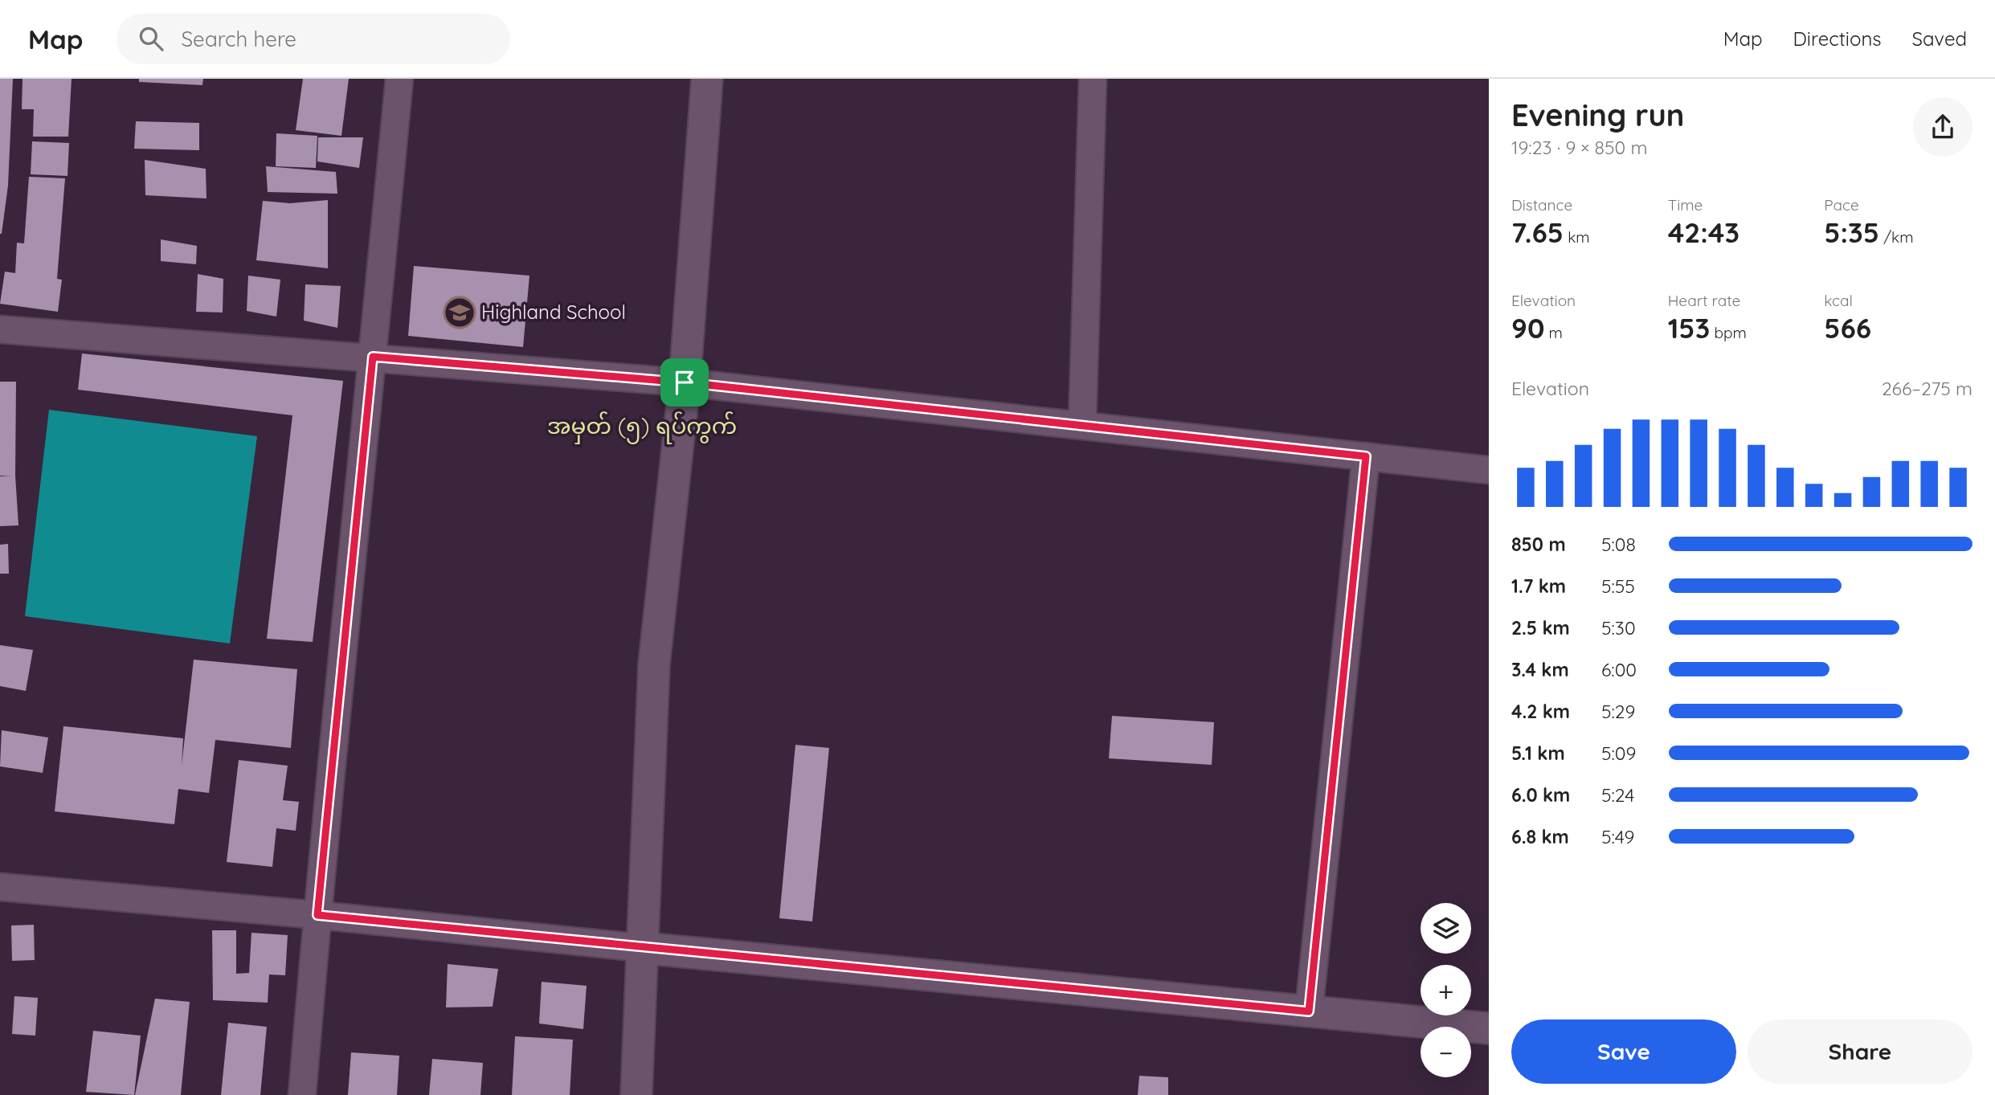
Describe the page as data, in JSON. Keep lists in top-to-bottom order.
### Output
{
  "districts": ["အမှတ် (၅) ရပ်ကွက်"],
  "places": {
    "school or university": ["Highland School"]
  },
  "page": {
    "header": "Map",
    "search": "Search here",
    "nav": ["Map", "Directions", "Saved"],
    "heading": ["Evening run", "19:23 · 9 × 850 m"],
    "stats": [
      ["Distance", "7.65 km"],
      ["Time", "42:43"],
      ["Pace", "5:35 /km"],
      ["Elevation", "90 m"],
      ["Heart rate", "153 bpm"],
      ["kcal", "566"]
    ],
    "chart": ["Elevation", "266–275 m"],
    "list": [
      {
        "name": "850 m",
        "note": "5:08"
      },
      {
        "name": "1.7 km",
        "note": "5:55"
      },
      {
        "name": "2.5 km",
        "note": "5:30"
      },
      {
        "name": "3.4 km",
        "note": "6:00"
      },
      {
        "name": "4.2 km",
        "note": "5:29"
      },
      {
        "name": "5.1 km",
        "note": "5:09"
      },
      {
        "name": "6.0 km",
        "note": "5:24"
      },
      {
        "name": "6.8 km",
        "note": "5:49"
      }
    ],
    "map_buttons": ["+", "−"],
    "buttons": ["Save", "Share"]
  }
}
